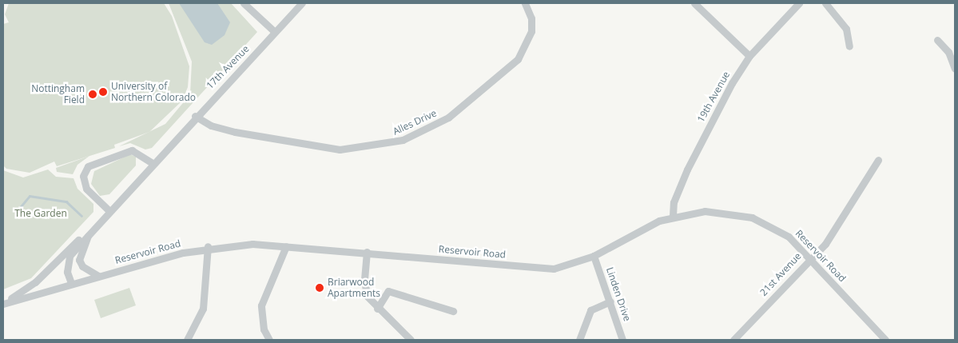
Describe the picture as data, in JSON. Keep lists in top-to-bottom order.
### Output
{
  "streets": {
    "street": [
      "17th Avenue",
      "19th Avenue",
      "Alles Drive",
      "Reservoir Road",
      "21st Avenue",
      "Linden Drive"
    ]
  },
  "crossings": [
    ["17th Avenue", "Alles Drive"],
    ["17th Avenue", "Reservoir Road"],
    ["19th Avenue", "Reservoir Road"],
    ["Reservoir Road", "21st Avenue"],
    ["Reservoir Road", "Linden Drive"]
  ],
  "parks": ["The Garden"],
  "places": ["University of Northern Colorado", "Nottingham Field", "Briarwood Apartments"]
}
